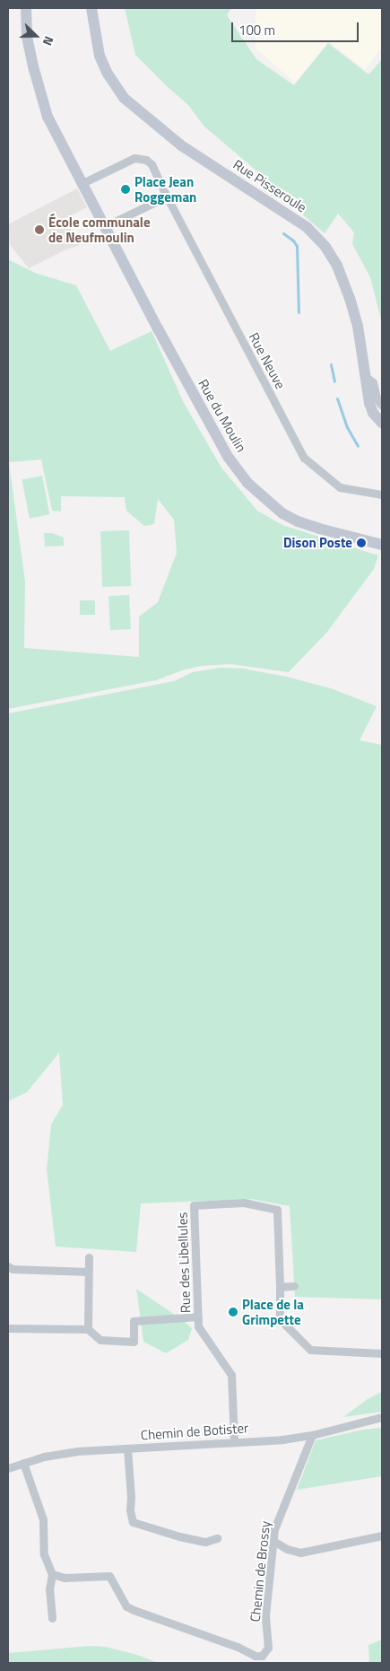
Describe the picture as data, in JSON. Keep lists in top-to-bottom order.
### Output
{
  "streets": {
    "main road": ["Rue Pisseroule", "Rue du Moulin"],
    "street": [
      "Rue Neuve",
      "Rue des Libellules",
      "Chemin de Botister",
      "Chemin de Brossy"
    ]
  },
  "crossings": [
    ["Rue des Libellules", "Chemin de Botister"],
    ["Chemin de Botister", "Chemin de Brossy"]
  ],
  "places": [
    "Place Jean Roggeman",
    "École communale de Neufmoulin",
    "Dison Poste",
    "Place de la Grimpette"
  ],
  "scale_bar": "100 m",
  "north": "right"
}
